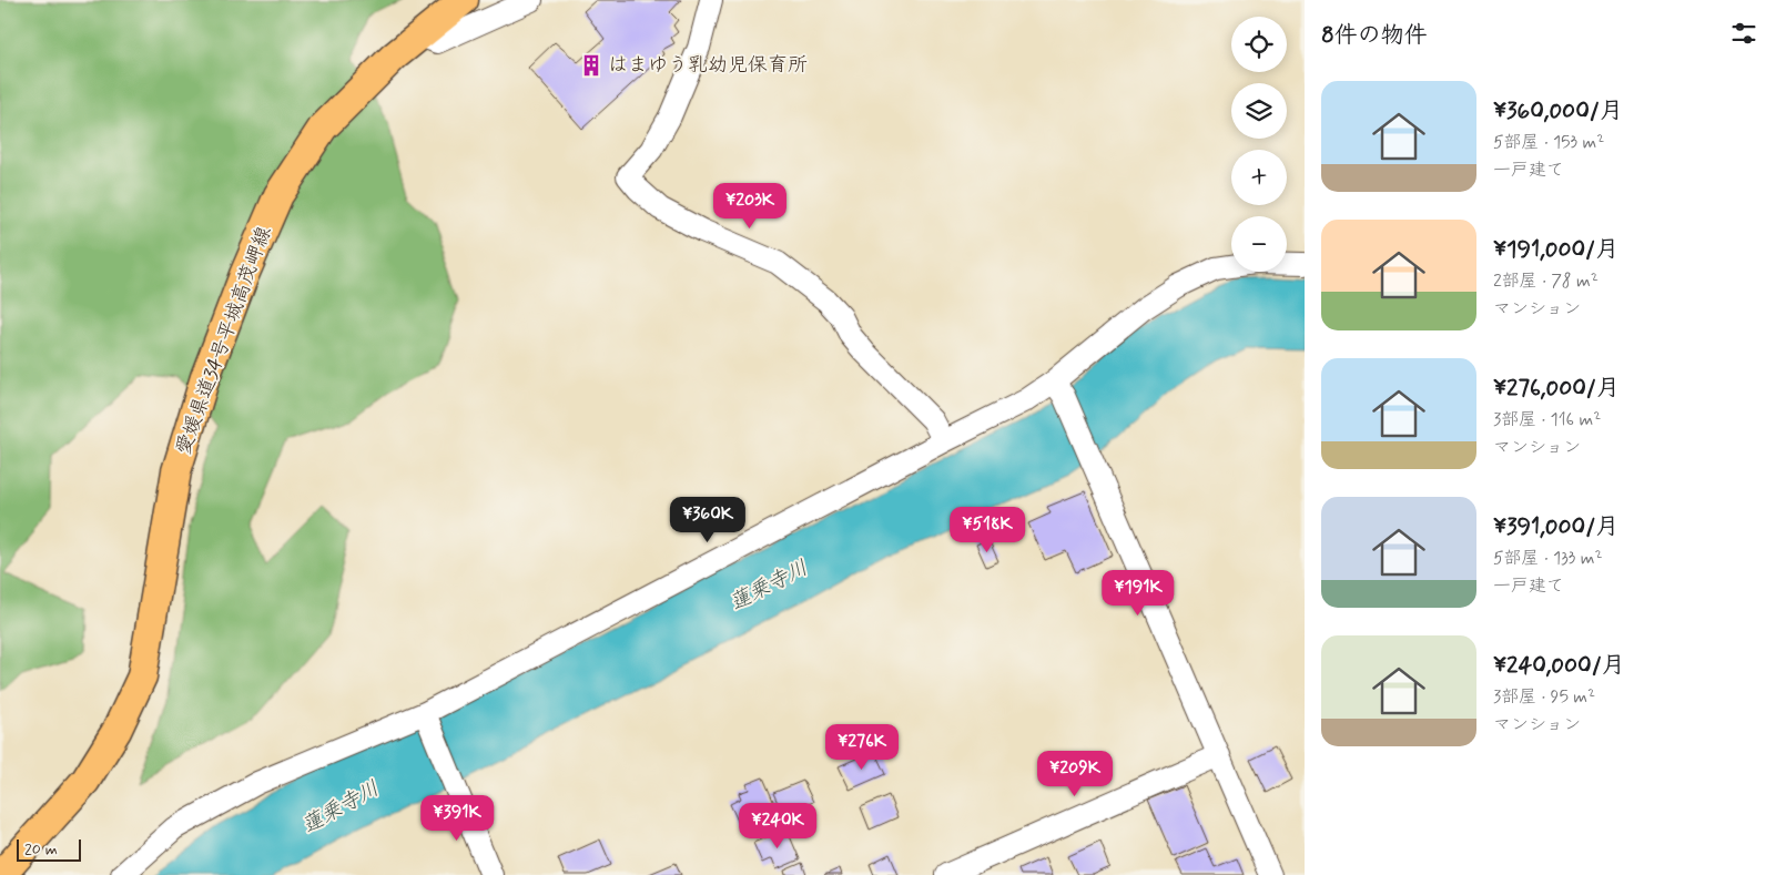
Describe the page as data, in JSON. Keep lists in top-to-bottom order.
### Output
{
  "streets": {
    "main road": ["愛媛県道34号平城高茂岬線"]
  },
  "water": ["蓮乗寺川"],
  "places": {
    "building": ["はまゆう乳幼児保育所"]
  },
  "scale_bar": "20 m",
  "page": {
    "heading": "8件の物件",
    "map_buttons": ["+", "−"],
    "list": [
      {
        "name": "¥360,000/月",
        "note": "5部屋 · 153 m² · 一戸建て"
      },
      {
        "name": "¥191,000/月",
        "note": "2部屋 · 78 m² · マンション"
      },
      {
        "name": "¥276,000/月",
        "note": "3部屋 · 116 m² · マンション"
      },
      {
        "name": "¥391,000/月",
        "note": "5部屋 · 133 m² · 一戸建て"
      },
      {
        "name": "¥240,000/月",
        "note": "3部屋 · 95 m² · マンション"
      }
    ],
    "price": [
      "¥203K",
      "¥360K",
      "¥518K",
      "¥191K",
      "¥276K",
      "¥209K",
      "¥391K",
      "¥240K"
    ],
    "scale": "20 m"
  }
}
